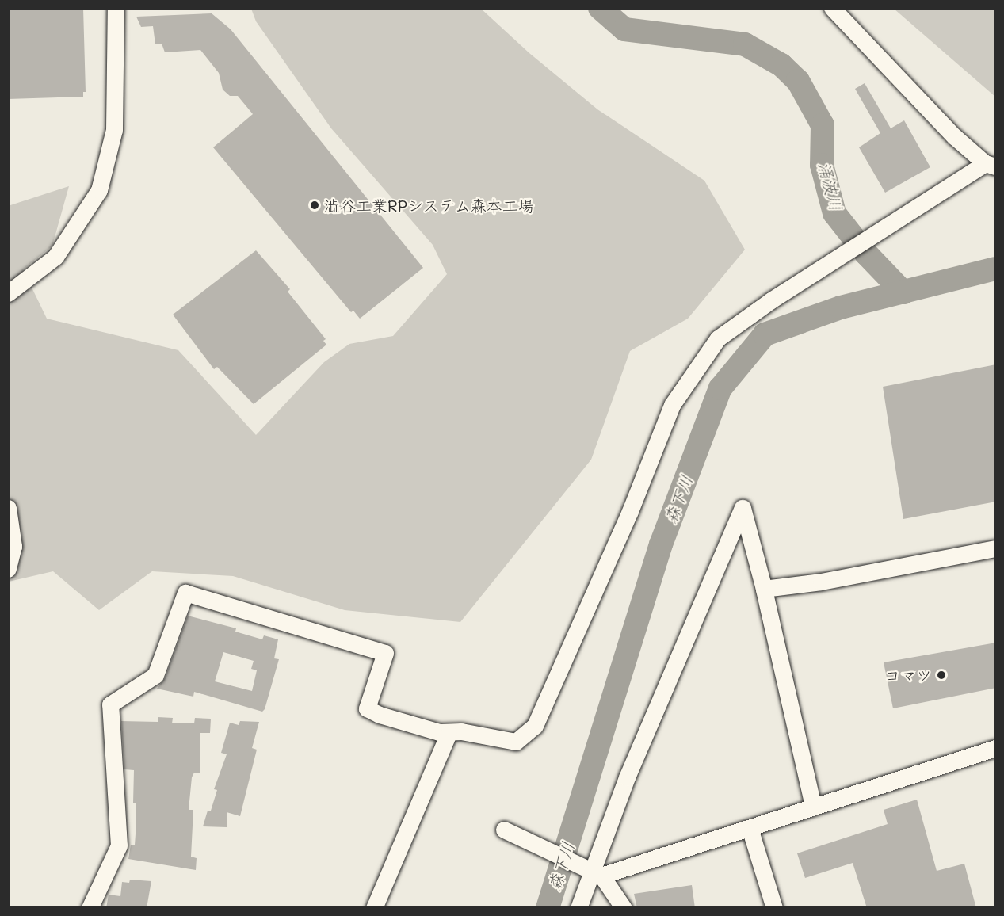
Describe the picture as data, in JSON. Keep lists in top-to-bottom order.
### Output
{
  "water": ["涌波川", "森下川"],
  "places": ["澁谷工業RPシステム森本工場", "コマツ"]
}
